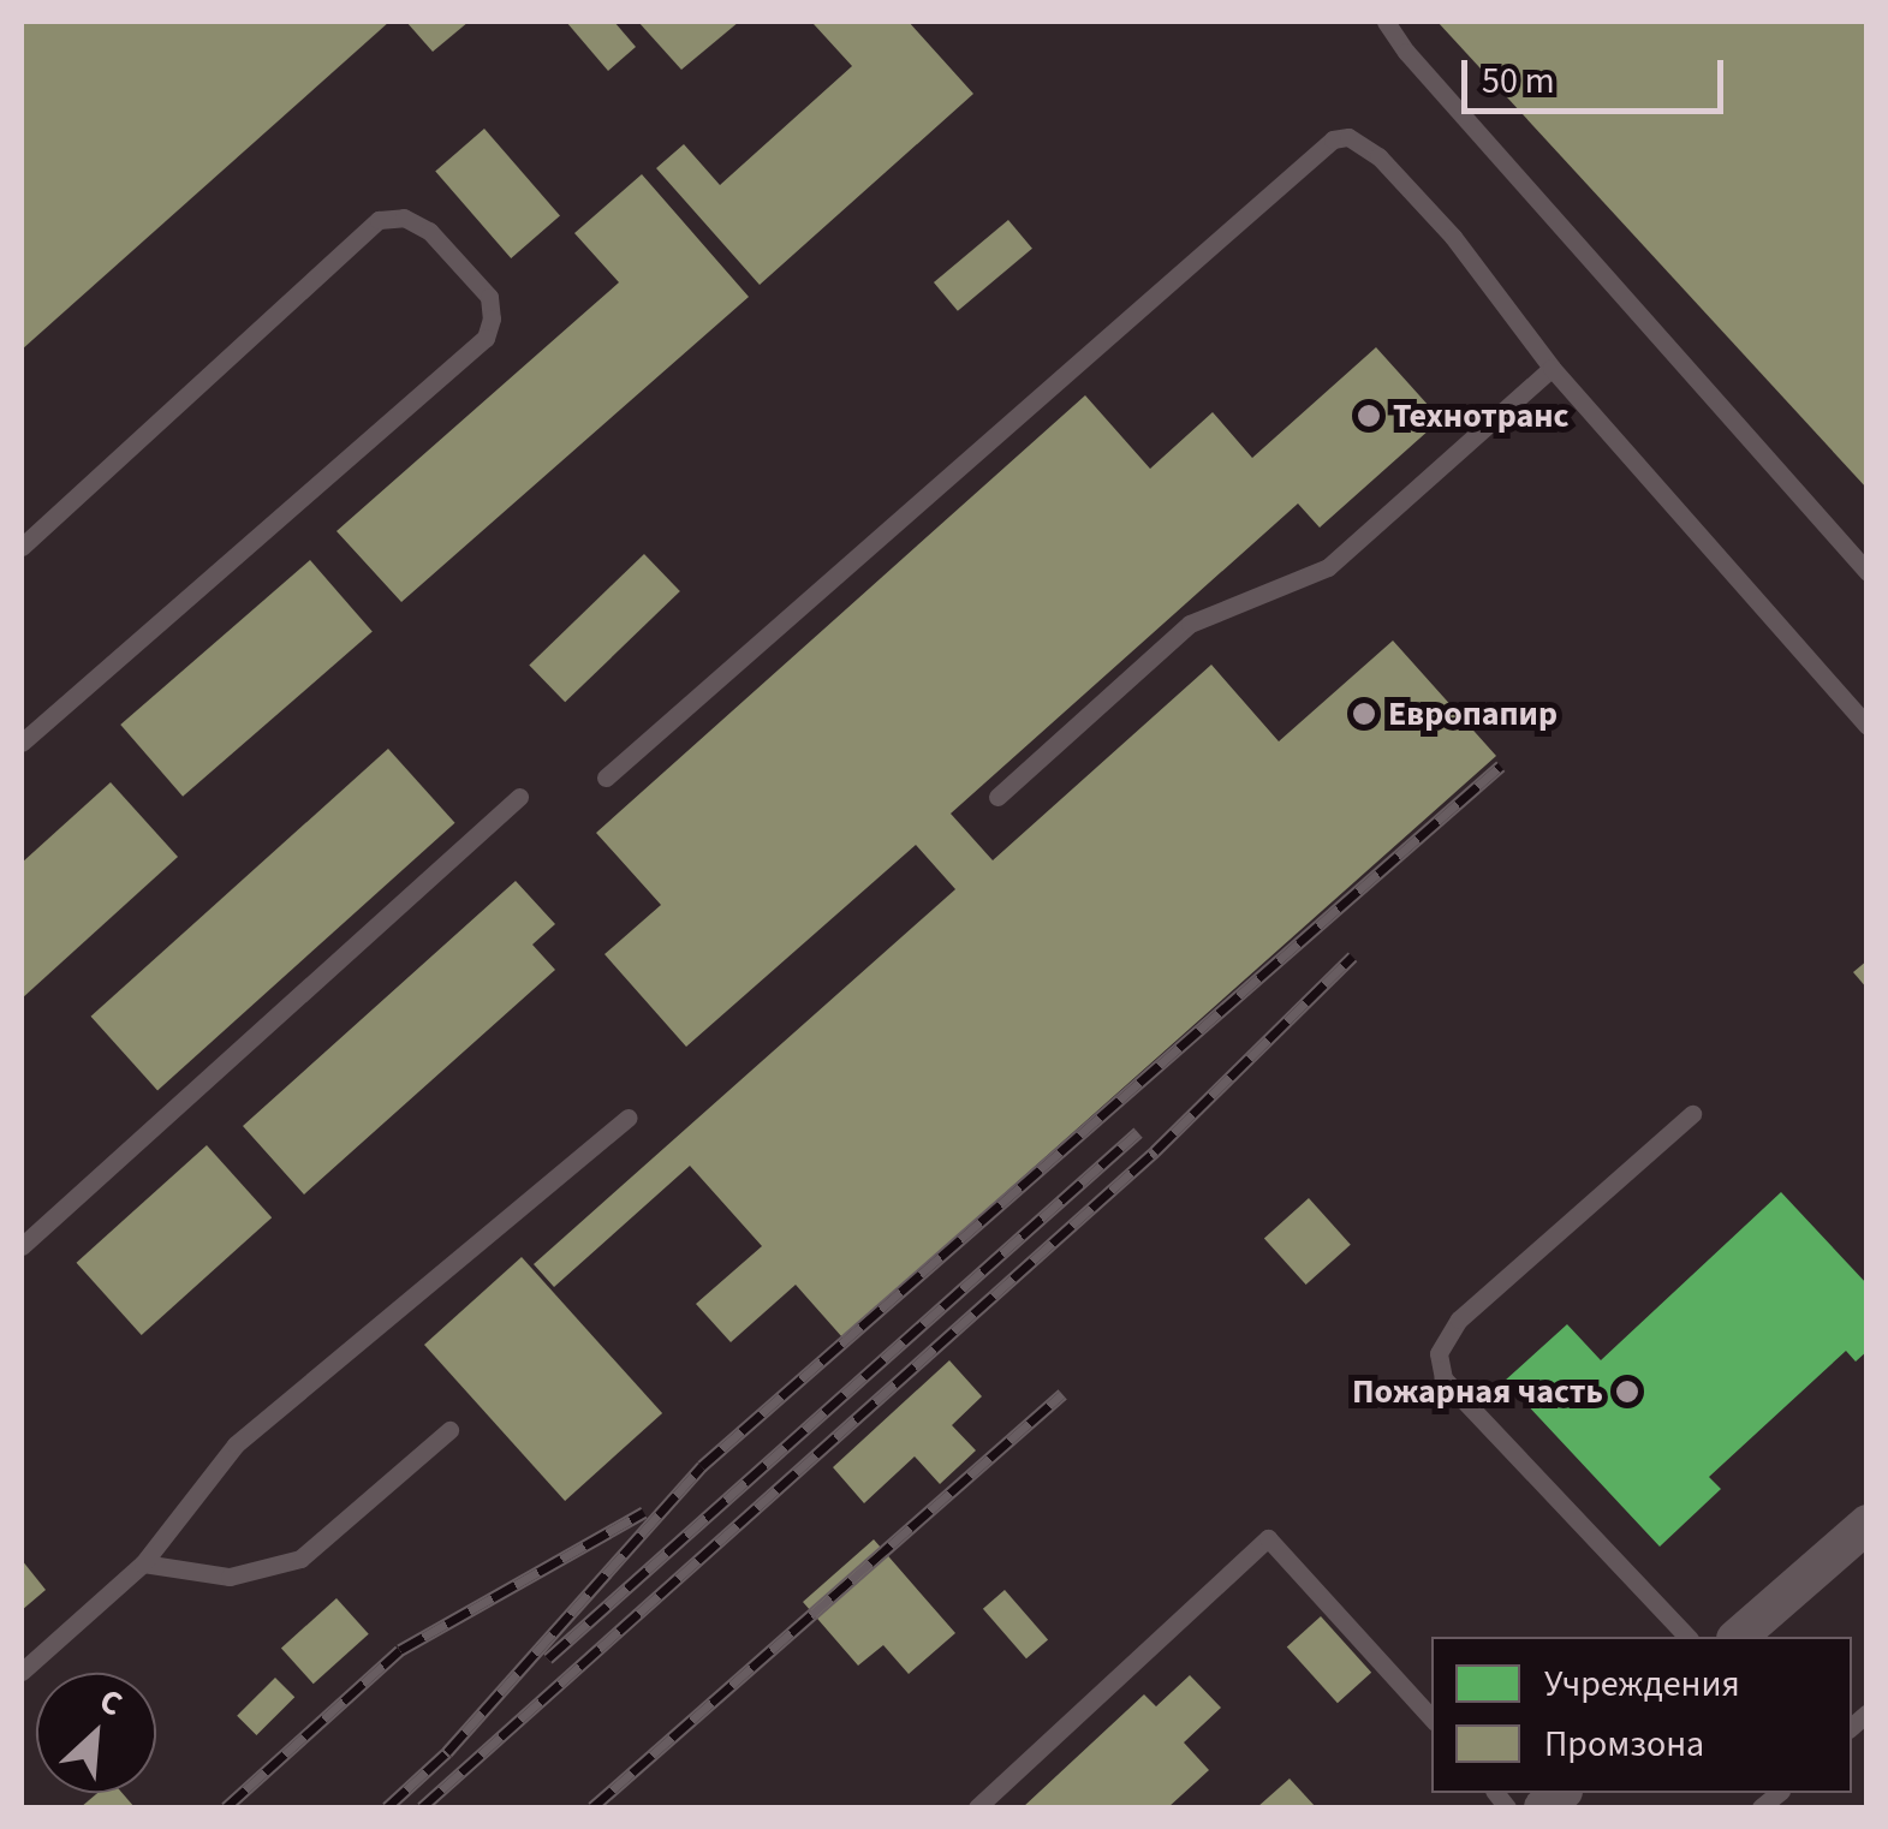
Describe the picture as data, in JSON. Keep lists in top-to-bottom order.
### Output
{
  "places": ["Технотранс", "Европапир", "Пожарная часть"],
  "legend": ["Учреждения", "Промзона"],
  "scale_bar": "50 m",
  "north": "top right"
}
